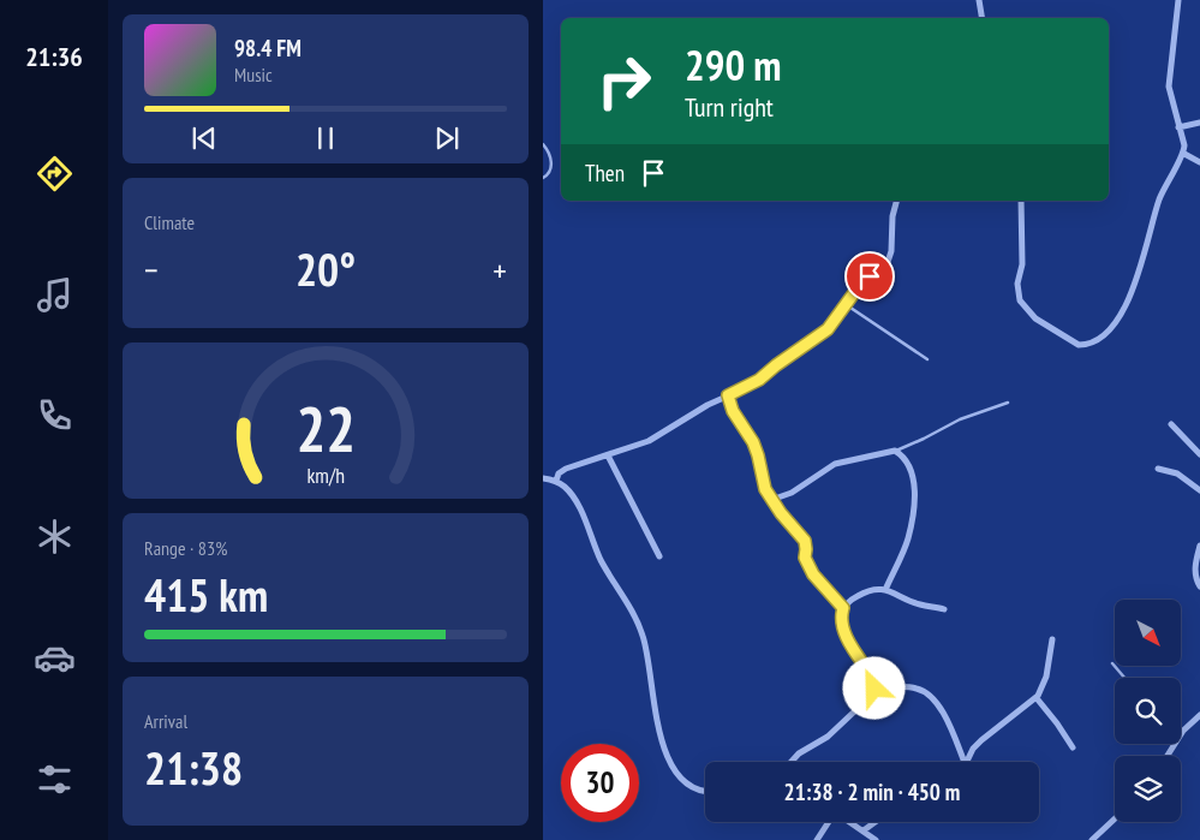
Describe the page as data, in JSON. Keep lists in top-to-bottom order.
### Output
{
  "north": "bottom right",
  "page": {
    "tabs": "21:36",
    "turn": ["290 m", "Turn right"],
    "song": ["98.4 FM", "Music"],
    "then": "Then",
    "tile": [
      "Climate",
      ["Range · 83%", "415 km"],
      ["Arrival", "21:38"]
    ],
    "heat": ["−", "20°", "+"],
    "limit": "30",
    "trip": "21:38 · 2 min · 450 m",
    "gauge": ["22", "km/h"]
  }
}
